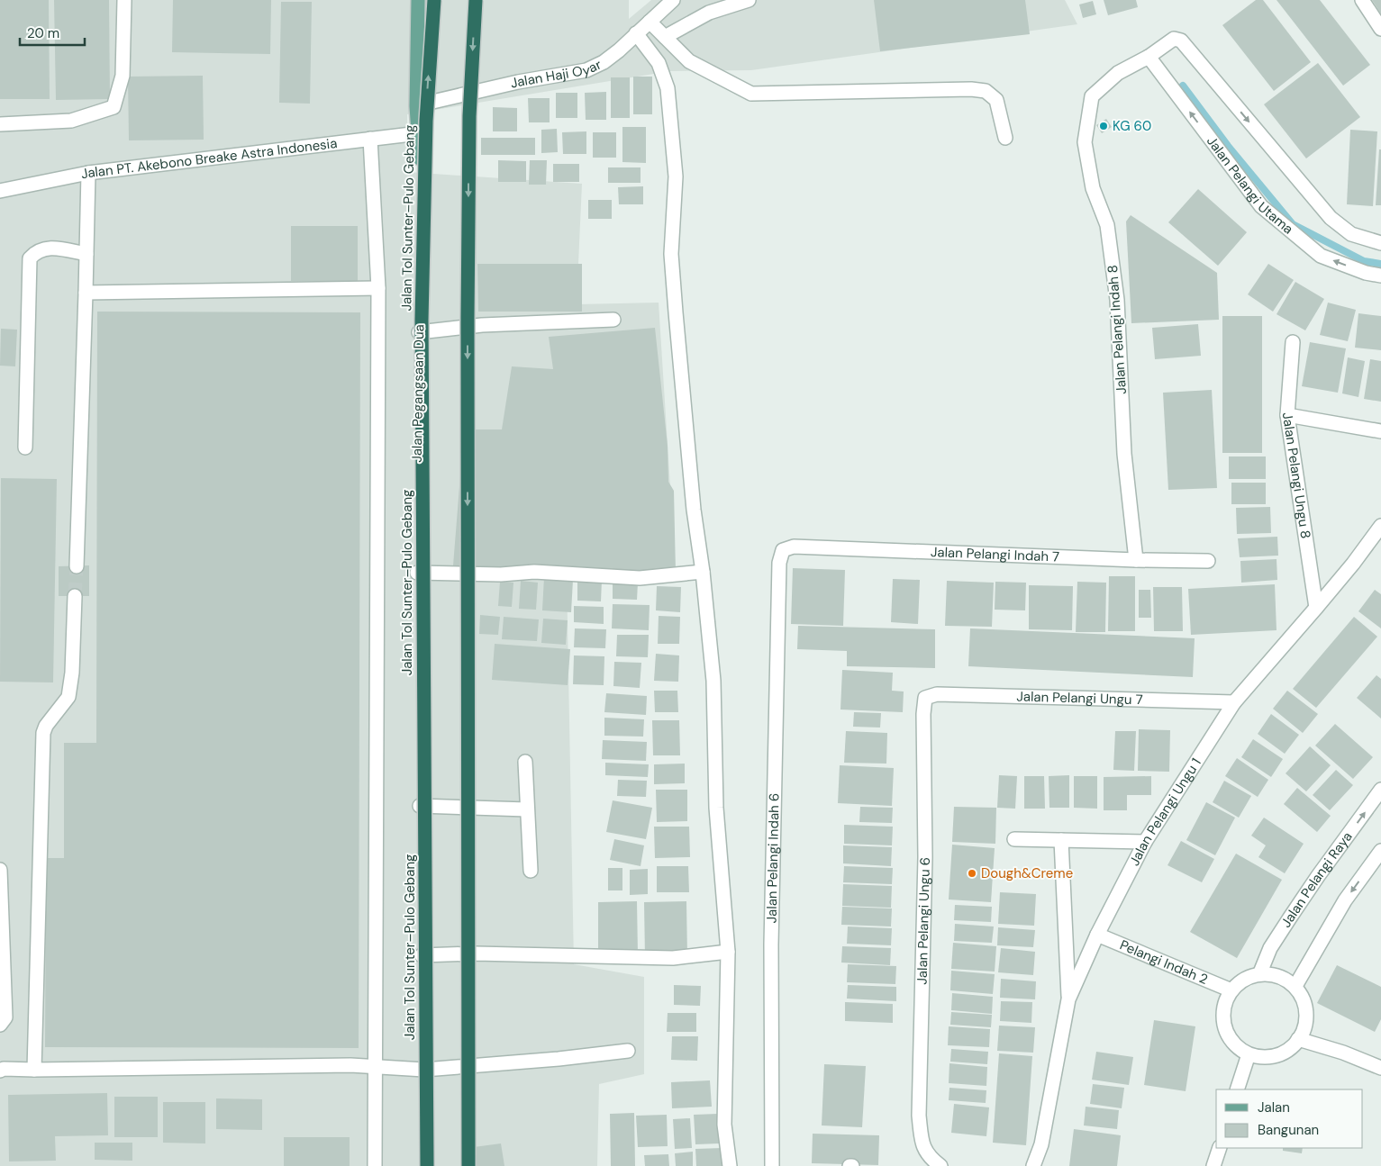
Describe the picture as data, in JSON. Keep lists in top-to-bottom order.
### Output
{
  "streets": {
    "highway": ["Jalan Tol Sunter–Pulo Gebang"],
    "main road": ["Jalan Pegangsaan Dua"],
    "street": [
      "Jalan Haji Oyar",
      "Jalan PT. Akebono Breake Astra Indonesia",
      "Jalan Pelangi Utama",
      "Jalan Pelangi Indah 8",
      "Jalan Pelangi Ungu 8",
      "Jalan Pelangi Indah 7",
      "Jalan Pelangi Ungu 7",
      "Jalan Pelangi Ungu 1",
      "Jalan Pelangi Indah 6",
      "Jalan Pelangi Raya",
      "Jalan Pelangi Ungu 6",
      "Pelangi Indah 2"
    ]
  },
  "crossings": [
    ["Jalan Haji Oyar", "Jalan Pegangsaan Dua"],
    ["Jalan PT. Akebono Breake Astra Indonesia", "Jalan Pegangsaan Dua"],
    ["Jalan Pelangi Utama", "Jalan Pelangi Indah 8"],
    ["Jalan Tol Sunter–Pulo Gebang", "Jalan Pegangsaan Dua"],
    ["Jalan Pelangi Indah 8", "Jalan Pelangi Indah 7"],
    ["Jalan Pelangi Ungu 8", "Jalan Pelangi Ungu 1"],
    ["Jalan Pelangi Indah 7", "Jalan Pelangi Indah 6"],
    ["Jalan Pelangi Ungu 7", "Jalan Pelangi Ungu 1"],
    ["Jalan Pelangi Ungu 7", "Jalan Pelangi Ungu 6"],
    ["Jalan Pelangi Ungu 1", "Pelangi Indah 2"],
    ["Jalan Pelangi Raya", "Pelangi Indah 2"]
  ],
  "one_way": ["Jalan Pelangi Utama"],
  "places": ["KG 60", "Dough&Creme"],
  "legend": ["Jalan", "Bangunan"],
  "scale_bar": "20 m"
}
